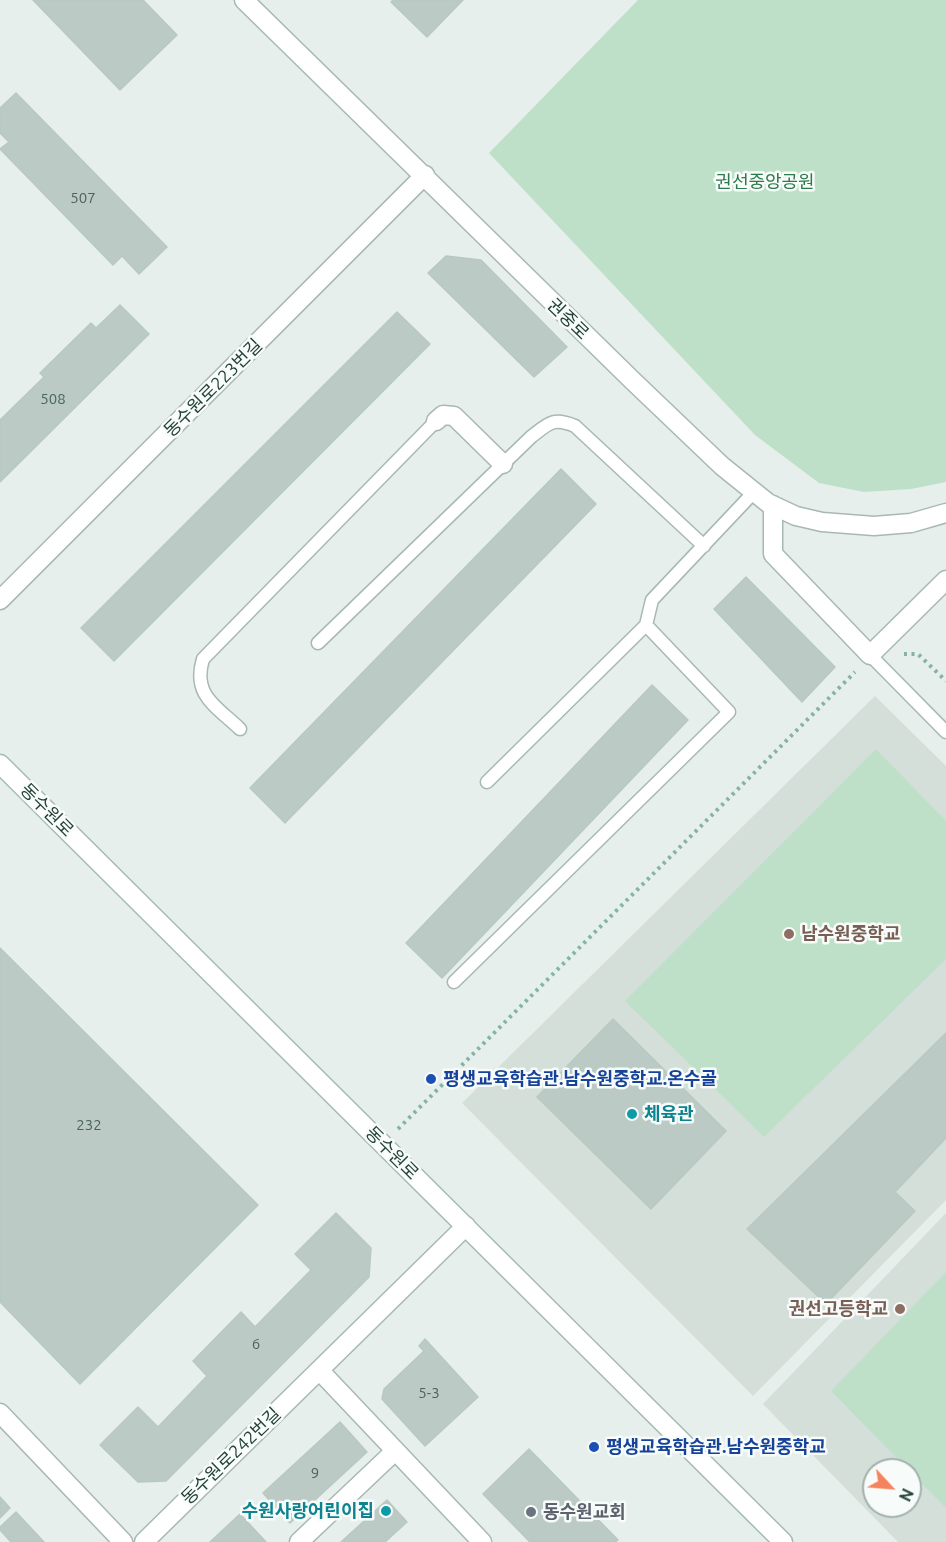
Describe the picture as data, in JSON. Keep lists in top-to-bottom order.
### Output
{
  "streets": {
    "street": [
      "권중로",
      "동수원로223번길",
      "동수원로",
      "동수원로242번길"
    ]
  },
  "crossings": [
    ["권중로", "동수원로223번길"],
    ["동수원로", "동수원로242번길"]
  ],
  "parks": ["권선중앙공원"],
  "places": [
    "남수원중학교",
    "평생교육학습관.남수원중학교.온수골",
    "체육관",
    "권선고등학교",
    "평생교육학습관.남수원중학교",
    "수원사랑어린이집",
    "동수원교회"
  ],
  "house_numbers": [
    "507",
    "508",
    "232",
    "6",
    "5-3",
    "9"
  ],
  "north": "bottom right"
}
